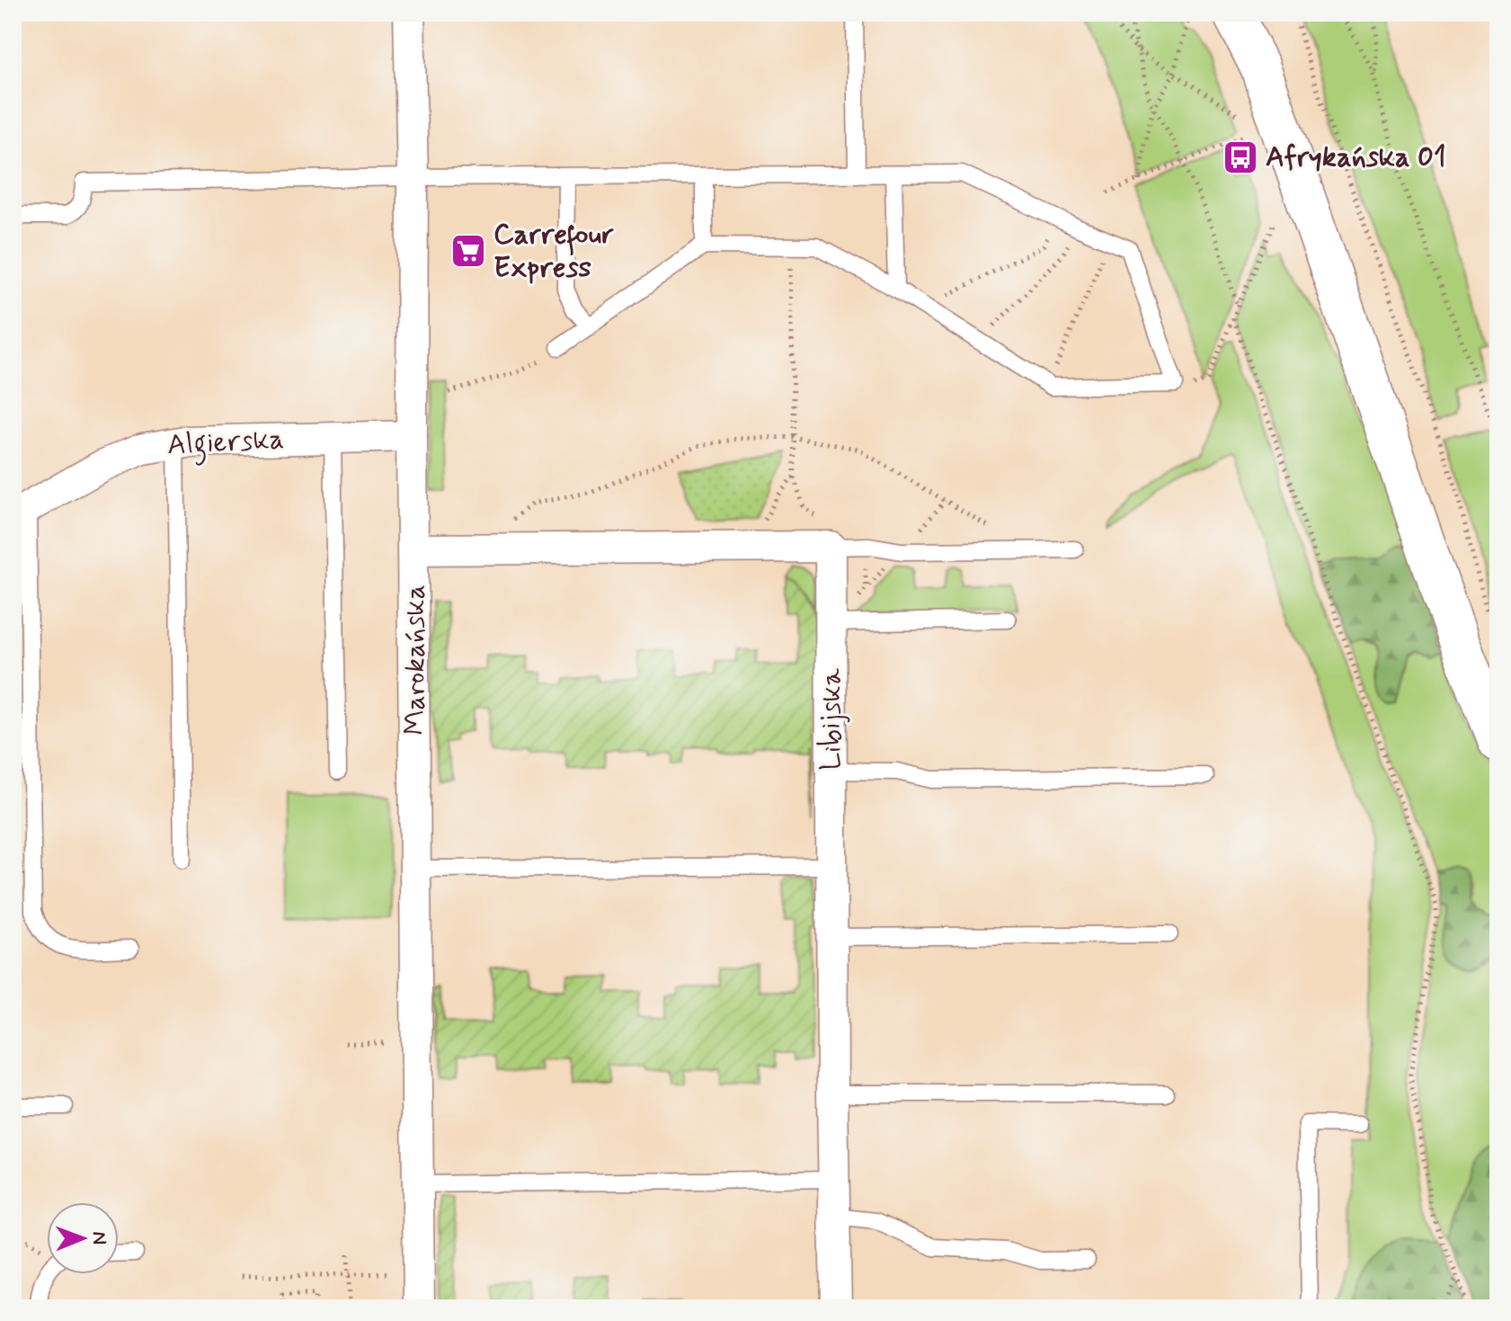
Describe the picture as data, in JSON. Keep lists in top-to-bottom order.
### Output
{
  "streets": {
    "street": ["Algierska", "Marokańska", "Libijska"]
  },
  "crossings": [
    ["Algierska", "Marokańska"]
  ],
  "places": {
    "bus stop": ["Afrykańska 01"],
    "supermarket": ["Carrefour Express"]
  },
  "north": "right"
}
